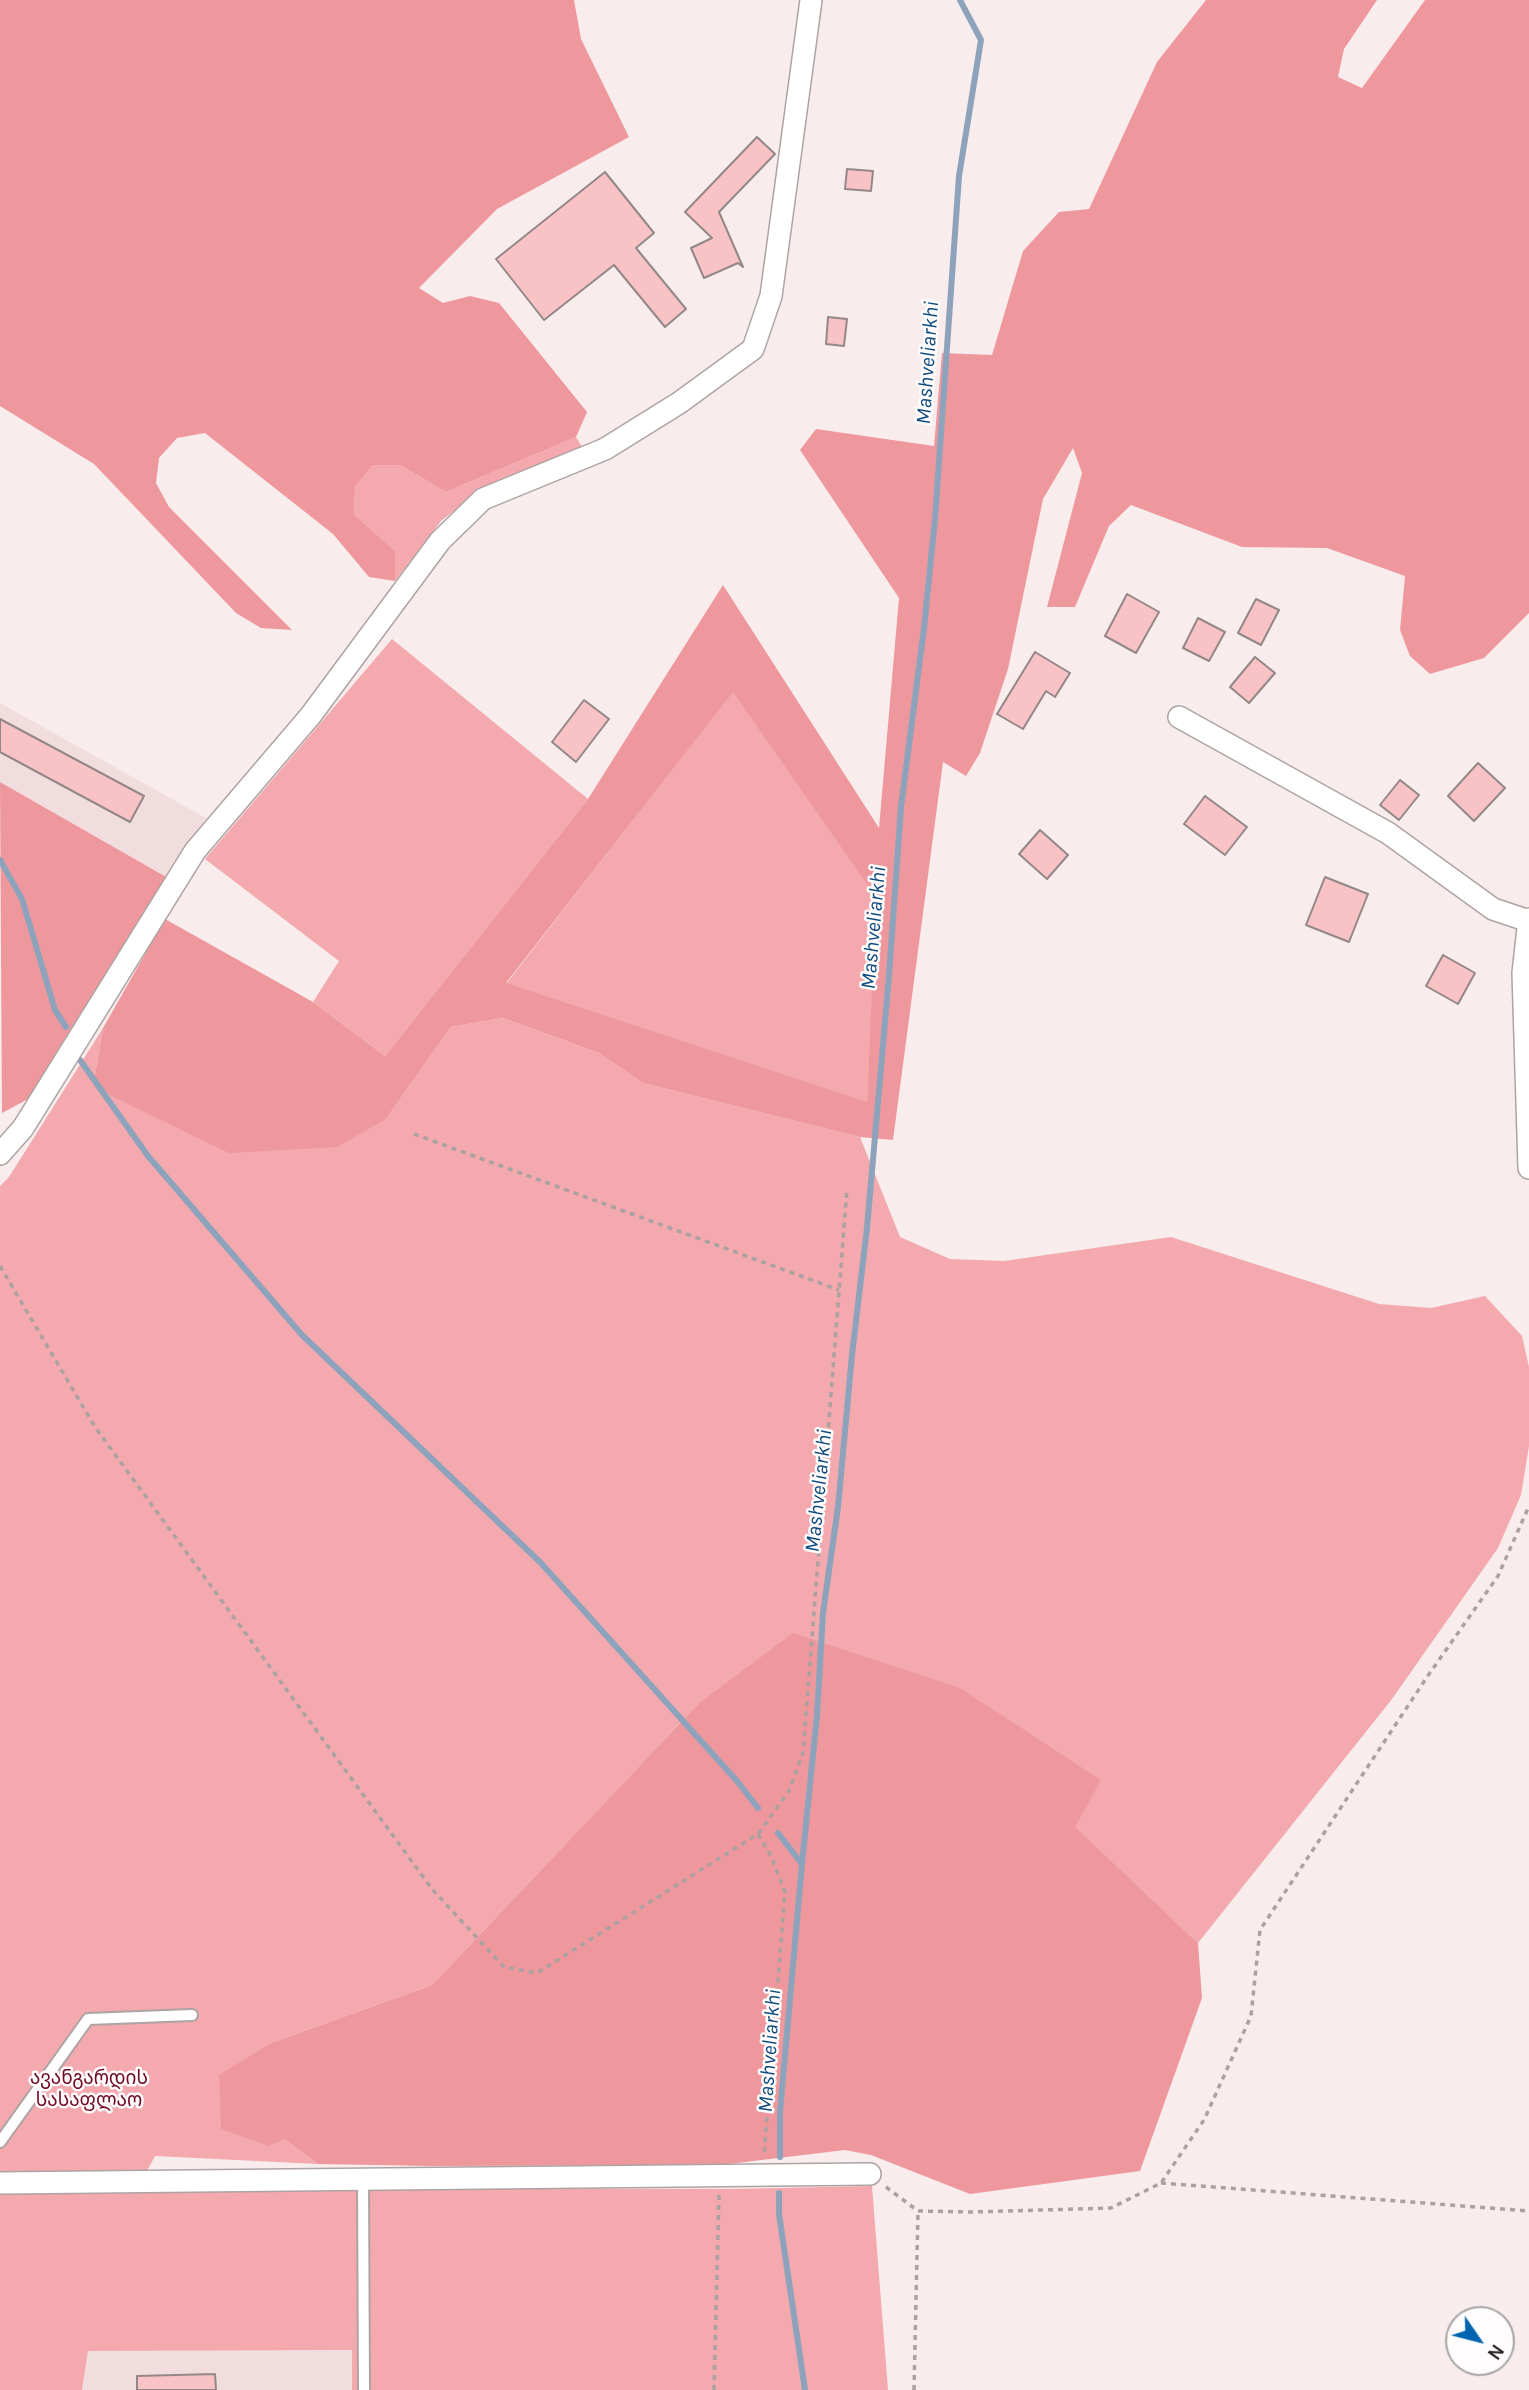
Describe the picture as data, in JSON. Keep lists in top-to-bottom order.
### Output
{
  "water": ["Mashveliarkhi"],
  "parks": ["ავანგარდის სასაფლაო"],
  "north": "bottom right"
}
